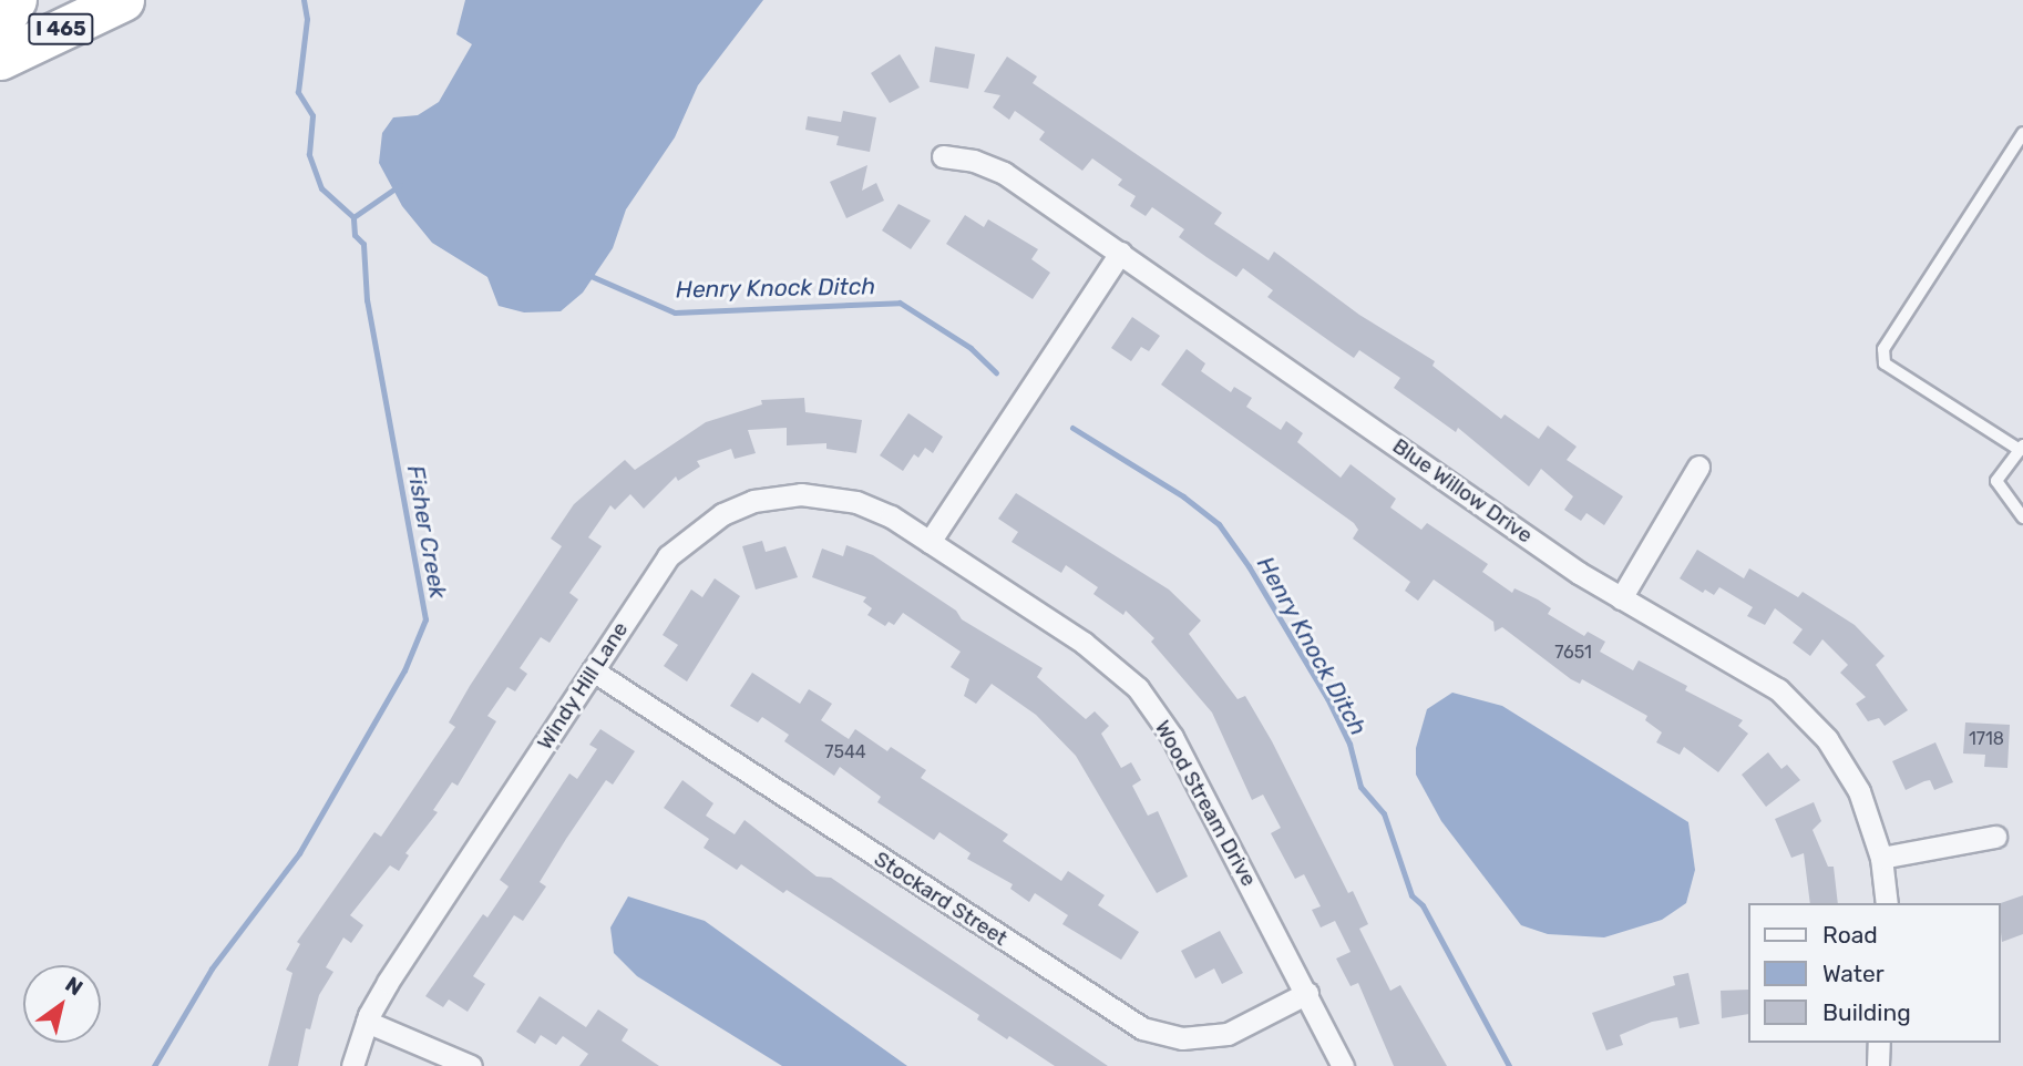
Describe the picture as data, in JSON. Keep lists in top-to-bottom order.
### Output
{
  "streets": {
    "highway": ["I 465"],
    "street": [
      "Blue Willow Drive",
      "Windy Hill Lane",
      "Wood Stream Drive",
      "Stockard Street"
    ]
  },
  "crossings": [
    ["Windy Hill Lane", "Wood Stream Drive"],
    ["Windy Hill Lane", "Stockard Street"],
    ["Wood Stream Drive", "Stockard Street"]
  ],
  "water": ["Henry Knock Ditch", "Fisher Creek"],
  "house_numbers": ["7651", "1718", "7544"],
  "legend": ["Road", "Water", "Building"],
  "north": "top right"
}
